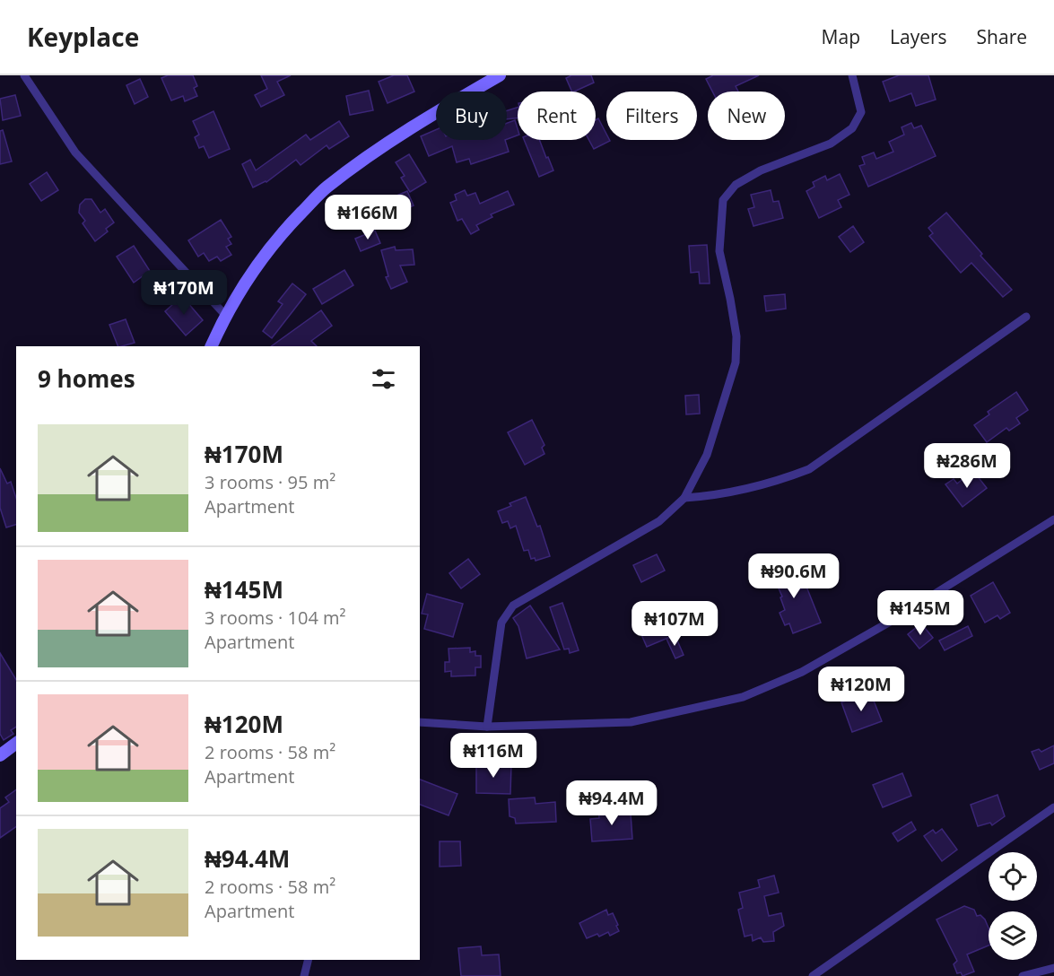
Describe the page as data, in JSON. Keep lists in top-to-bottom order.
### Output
{
  "page": {
    "header": "Keyplace",
    "nav": ["Map", "Layers", "Share"],
    "chip": [
      "Buy",
      "Rent",
      "Filters",
      "New"
    ],
    "price": [
      "₦166M",
      "₦170M",
      "₦286M",
      "₦90.6M",
      "₦145M",
      "₦107M",
      "₦120M",
      "₦116M",
      "₦94.4M"
    ],
    "heading": "9 homes",
    "list": [
      {
        "name": "₦170M",
        "note": "3 rooms · 95 m² · Apartment"
      },
      {
        "name": "₦145M",
        "note": "3 rooms · 104 m² · Apartment"
      },
      {
        "name": "₦120M",
        "note": "2 rooms · 58 m² · Apartment"
      },
      {
        "name": "₦94.4M",
        "note": "2 rooms · 58 m² · Apartment"
      }
    ]
  }
}
